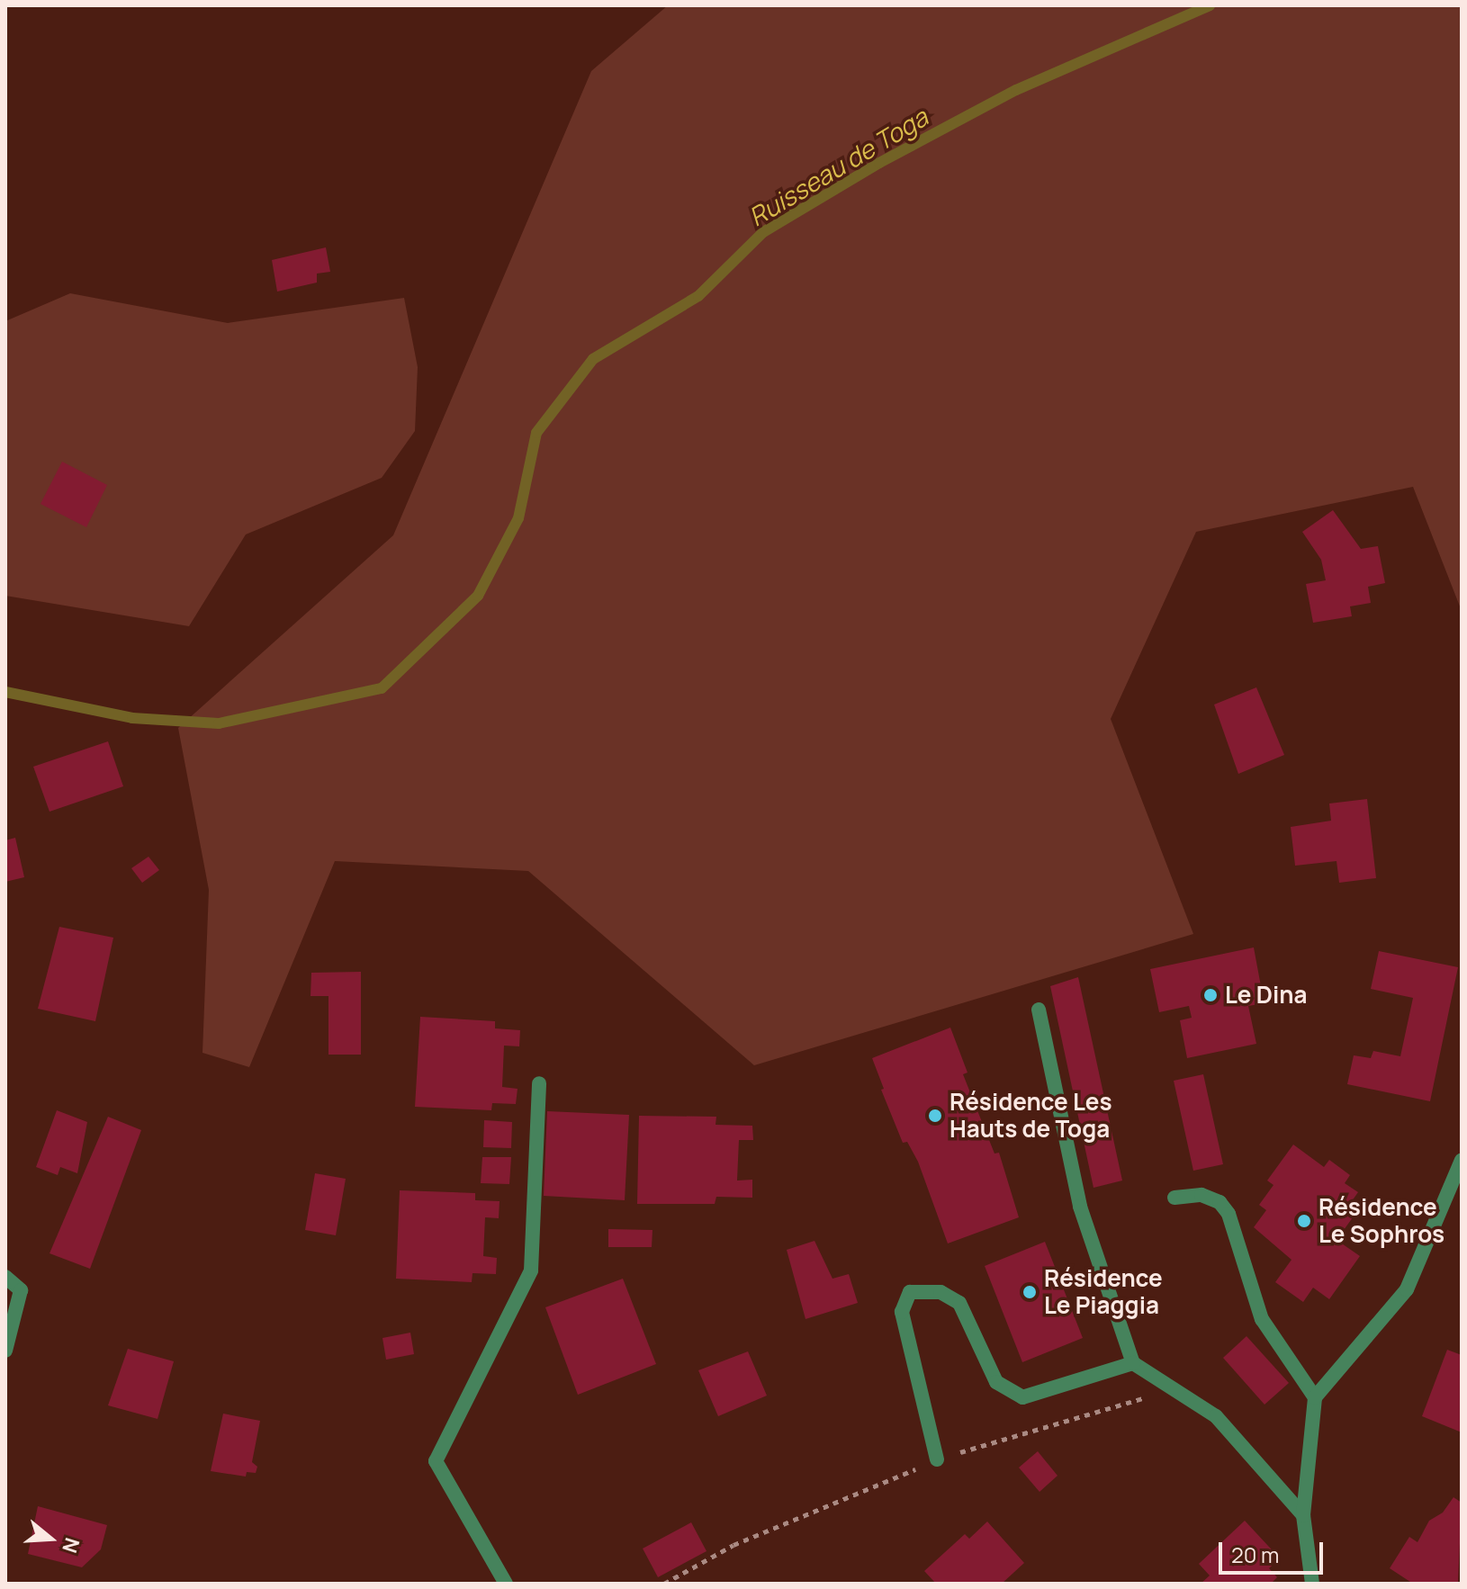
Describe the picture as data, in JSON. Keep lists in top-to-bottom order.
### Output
{
  "water": ["Ruisseau de Toga"],
  "places": [
    "Le Dina",
    "Résidence Les Hauts de Toga",
    "Résidence Le Sophros",
    "Résidence Le Piaggia"
  ],
  "scale_bar": "20 m",
  "north": "right"
}
